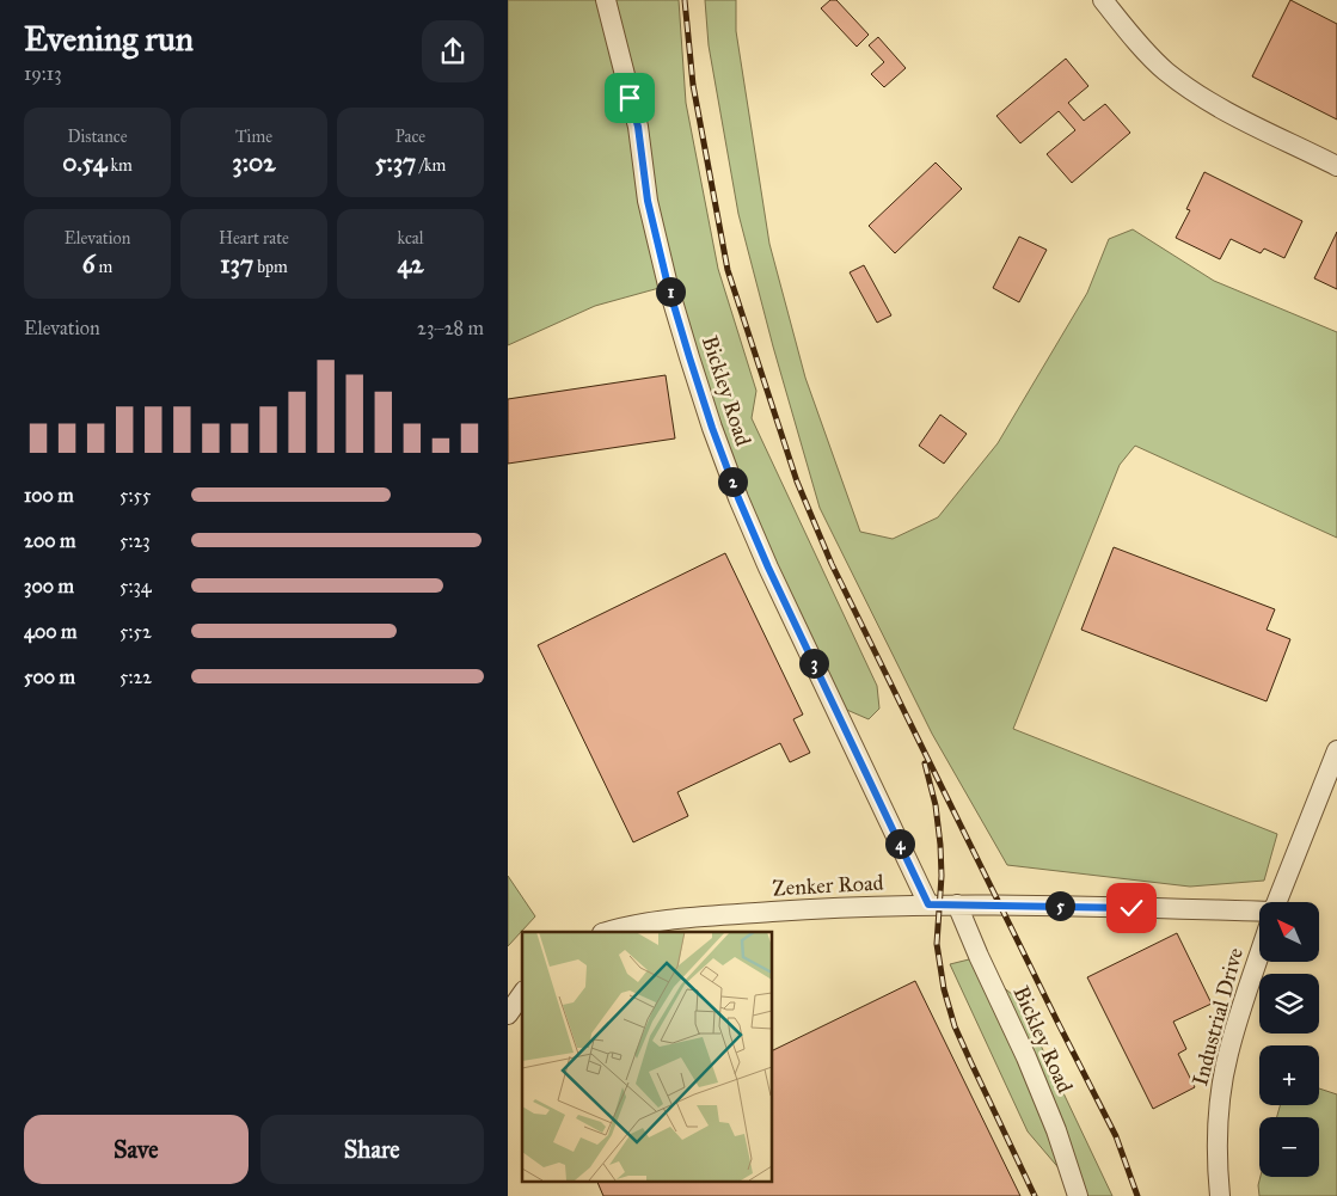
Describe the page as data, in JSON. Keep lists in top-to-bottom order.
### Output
{
  "streets": {
    "street": ["Bickley Road", "Zenker Road", "Industrial Drive"]
  },
  "crossings": [
    ["Bickley Road", "Zenker Road"]
  ],
  "north": "top left",
  "page": {
    "heading": ["Evening run", "19:13"],
    "stats": [
      ["Distance", "0.54 km"],
      ["Time", "3:02"],
      ["Pace", "5:37 /km"],
      ["Elevation", "6 m"],
      ["Heart rate", "137 bpm"],
      ["kcal", "42"]
    ],
    "pins": [
      "1",
      "2",
      "3",
      "4",
      "5"
    ],
    "chart": ["Elevation", "23–28 m"],
    "list": [
      {
        "name": "100 m",
        "note": "5:55"
      },
      {
        "name": "200 m",
        "note": "5:23"
      },
      {
        "name": "300 m",
        "note": "5:34"
      },
      {
        "name": "400 m",
        "note": "5:52"
      },
      {
        "name": "500 m",
        "note": "5:22"
      }
    ],
    "map_buttons": ["+", "−"],
    "buttons": ["Save", "Share"]
  }
}
